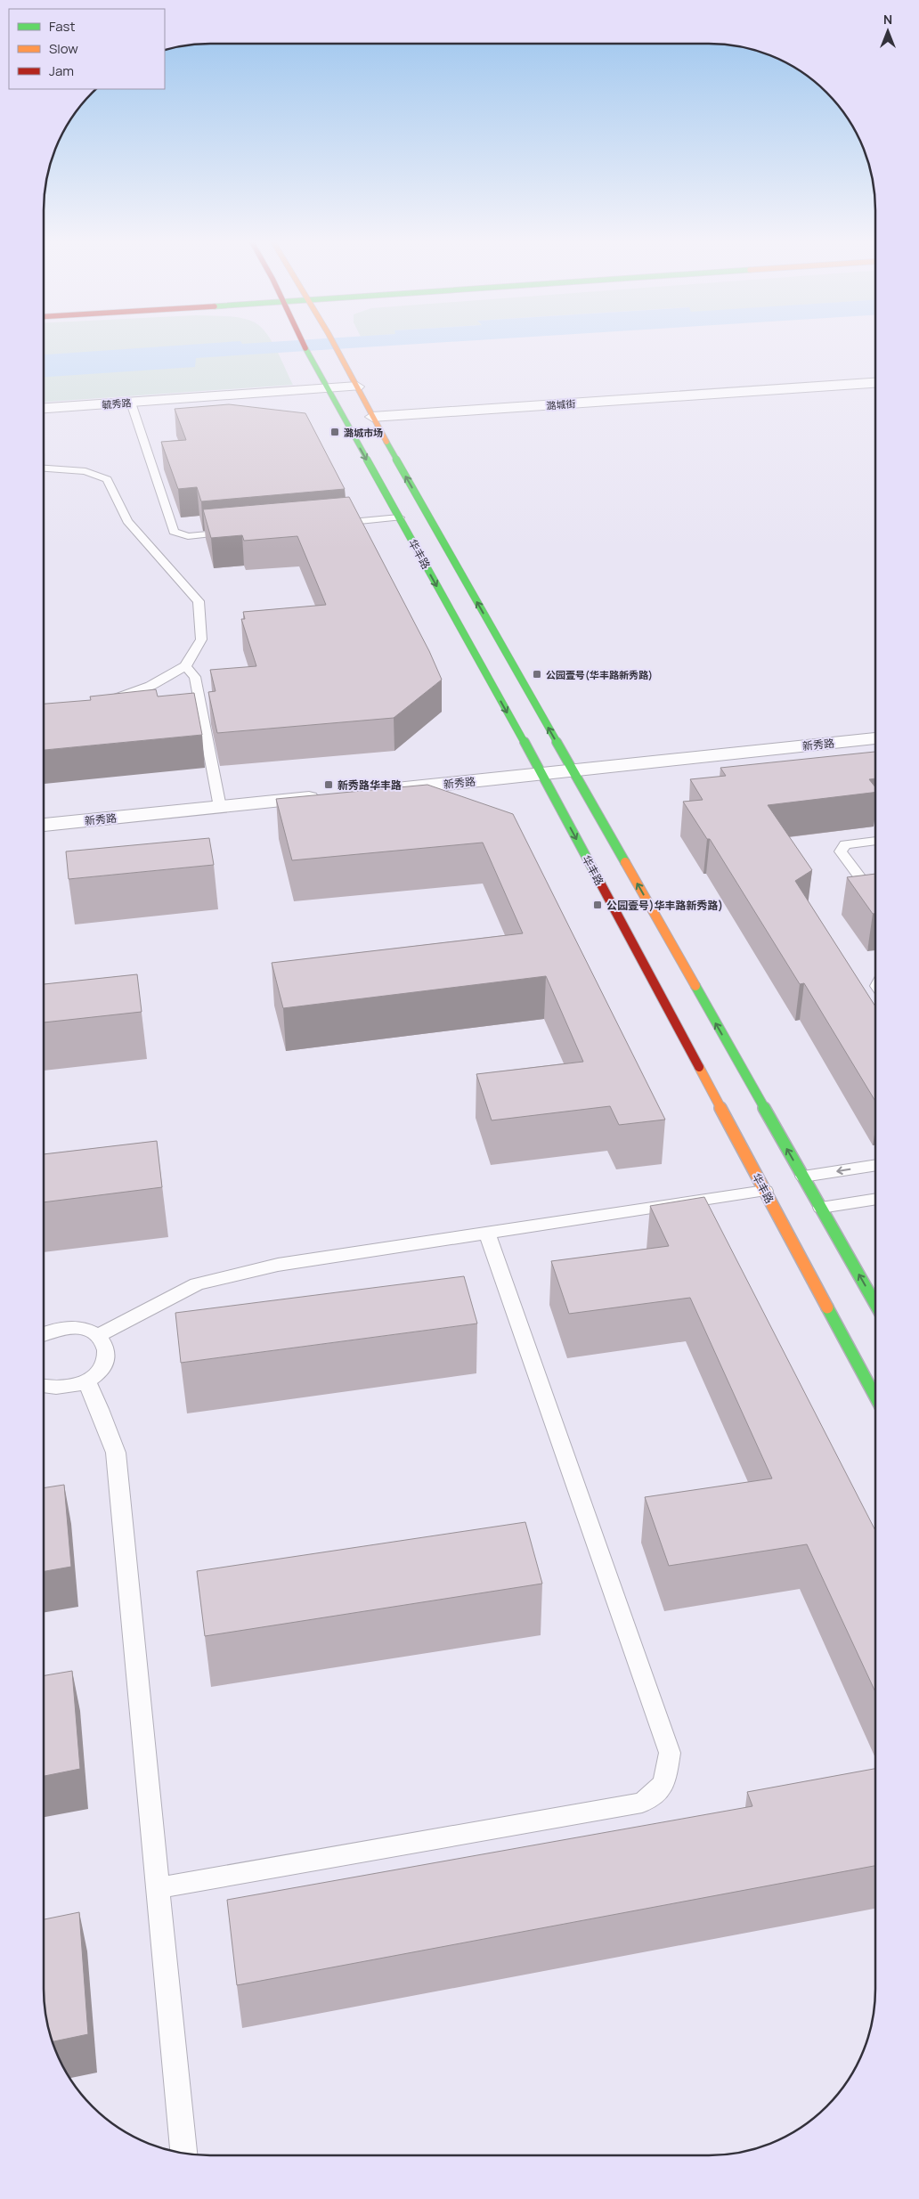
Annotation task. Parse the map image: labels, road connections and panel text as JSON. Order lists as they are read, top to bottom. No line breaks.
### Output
{"streets":{"street":["毓秀路","潞城街","华丰路","新秀路"]},"crossings":[["毓秀路","华丰路"],["华丰路","新秀路"]],"places":{"transit":["潞城市场","公园壹号(华丰路新秀路)","新秀路华丰路","公园壹号)华丰路新秀路)"]},"legend":["Fast","Slow","Jam"],"north":"top"}
